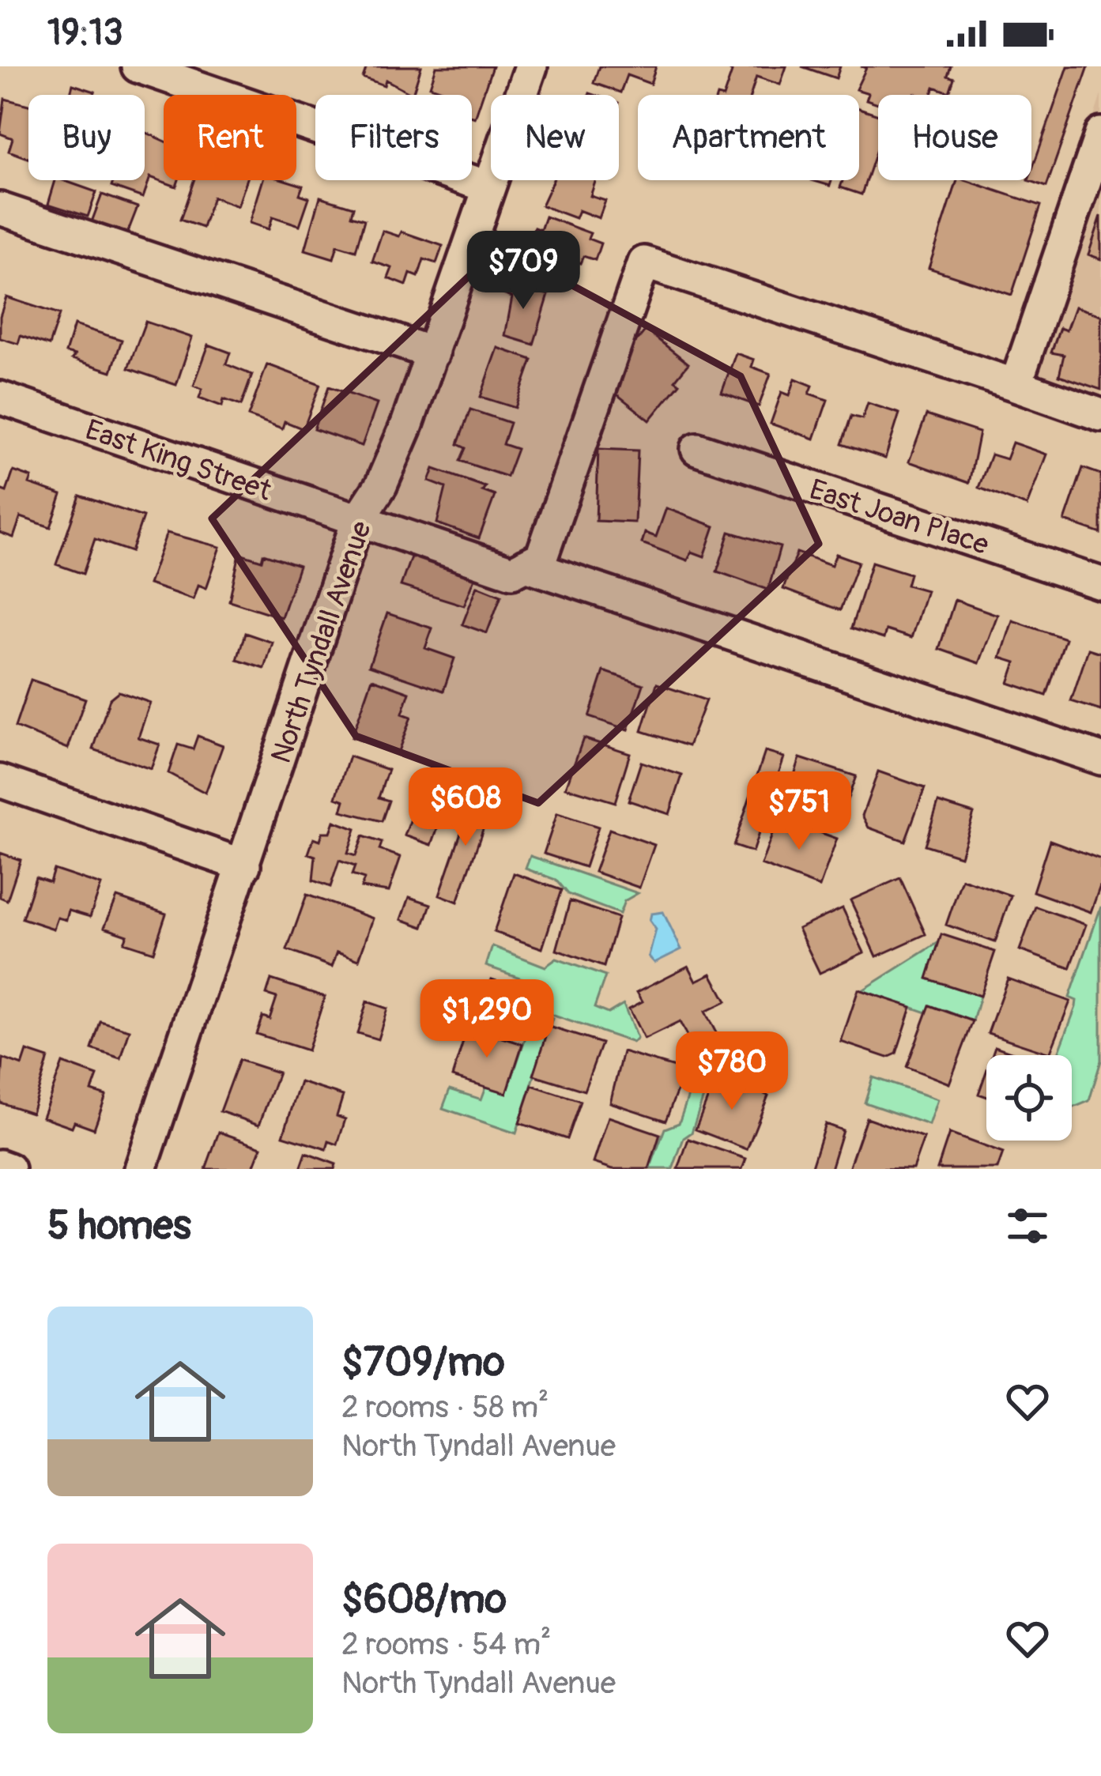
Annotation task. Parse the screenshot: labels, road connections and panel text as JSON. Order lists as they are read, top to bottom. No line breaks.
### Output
{"streets":{"street":["East King Street","East Joan Place","North Tyndall Avenue"]},"crossings":[["East King Street","North Tyndall Avenue"]],"page":{"status":"19:13","chip":["Buy","Rent","Filters","New","Apartment","House"],"price":["$709","$608","$751","$1,290","$780"],"heading":"5 homes","list":[{"name":"$709/mo","note":"2 rooms · 58 m² · North Tyndall Avenue"},{"name":"$608/mo","note":"2 rooms · 54 m² · North Tyndall Avenue"}]}}
